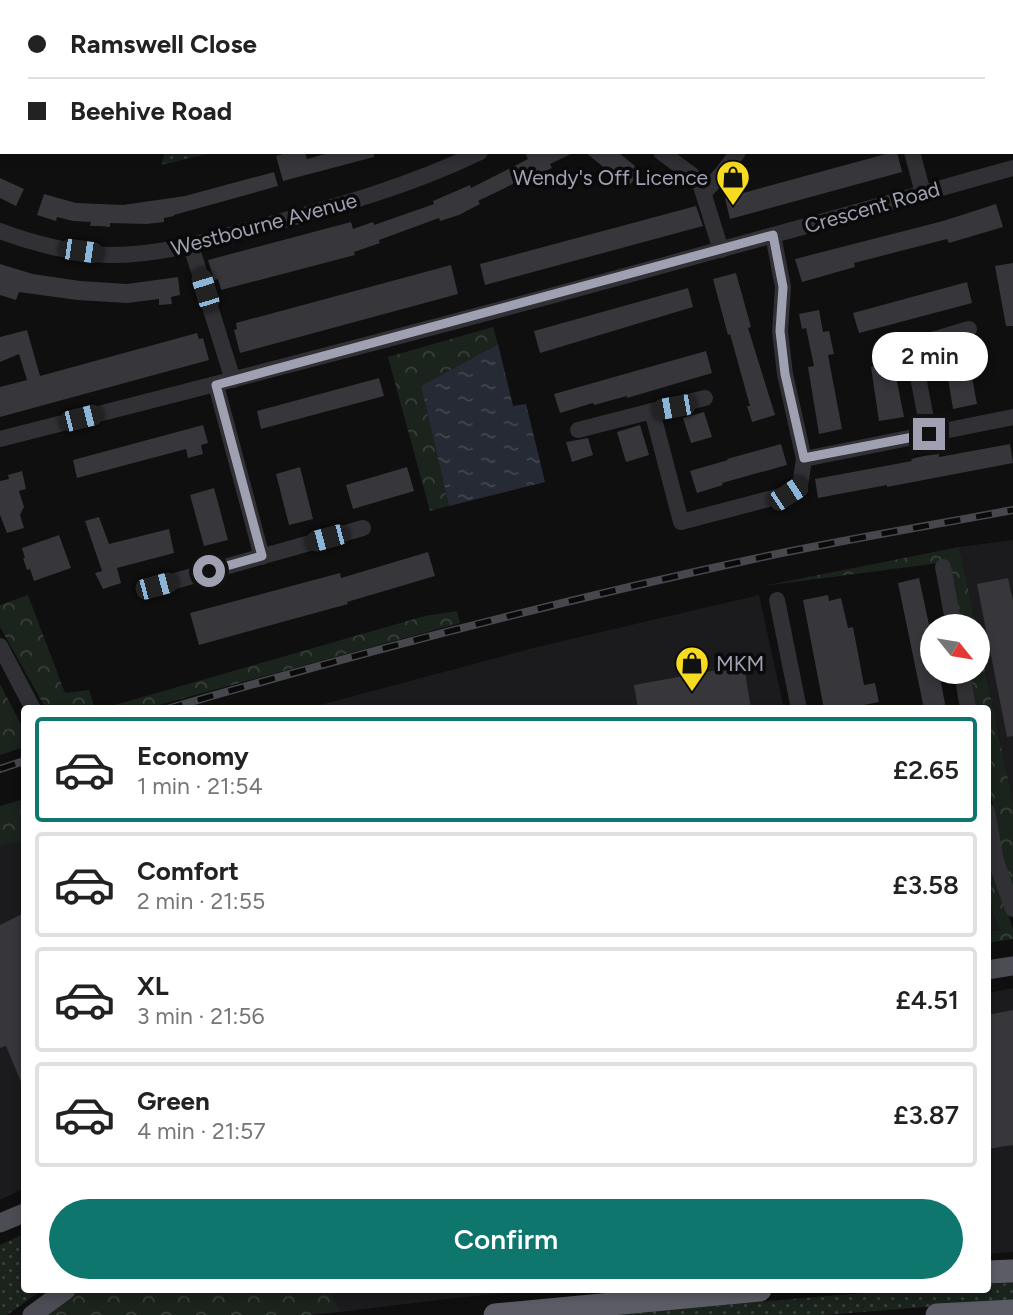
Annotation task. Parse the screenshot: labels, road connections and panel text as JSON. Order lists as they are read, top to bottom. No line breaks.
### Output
{"streets":{"street":["Crescent Road","Westbourne Avenue"]},"places":{"shop":["Wendy's Off Licence","MKM"]},"north":"bottom right","page":{"banner":["Ramswell Close","Beehive Road"],"bubble":"2 min","list":[{"name":"Economy","note":"1 min · 21:54","value":"£2.65"},{"name":"Comfort","note":"2 min · 21:55","value":"£3.58"},{"name":"XL","note":"3 min · 21:56","value":"£4.51"},{"name":"Green","note":"4 min · 21:57","value":"£3.87"}],"buttons":"Confirm"}}
